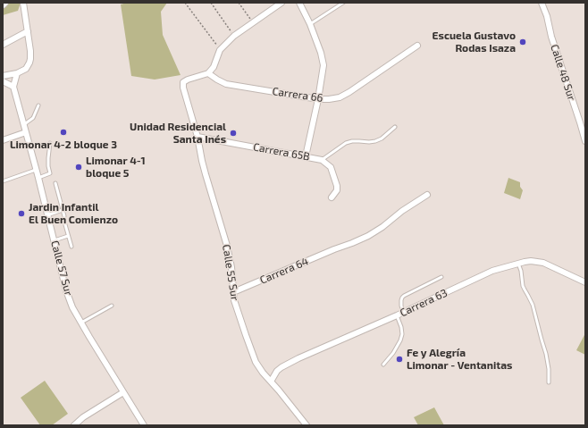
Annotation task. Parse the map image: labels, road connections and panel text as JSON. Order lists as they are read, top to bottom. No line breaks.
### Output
{"streets":{"street":["Calle 48 Sur","Carrera 66","Carrera 65B","Calle 57 Sur","Carrera 64","Calle 55 Sur","Carrera 63"]},"crossings":[["Carrera 66","Calle 55 Sur"],["Carrera 65B","Calle 55 Sur"],["Carrera 64","Calle 55 Sur"],["Calle 55 Sur","Carrera 63"]],"places":["Escuela Gustavo Rodas Isaza","Limonar 4-2 bloque 3","Unidad Residencial Santa Inés","Limonar 4-1 bloque 5","Jardin Infantil El Buen Comienzo","Fe y Alegría Limonar - Ventanitas"]}
